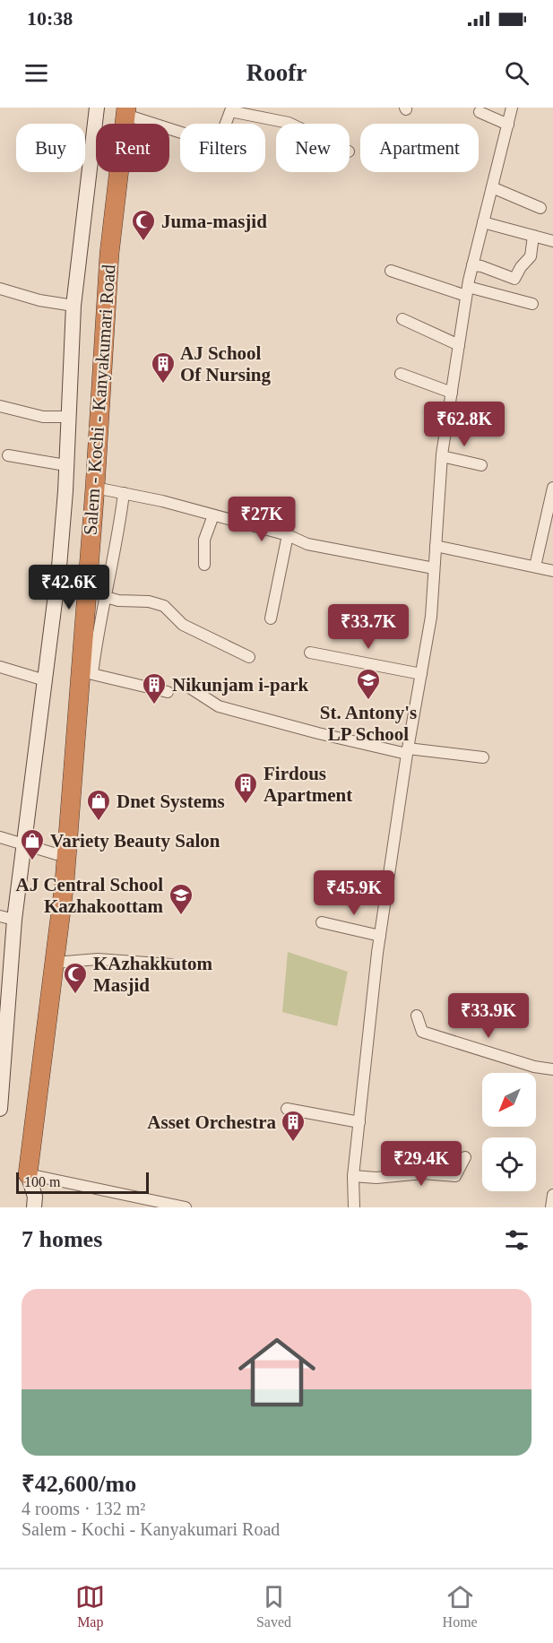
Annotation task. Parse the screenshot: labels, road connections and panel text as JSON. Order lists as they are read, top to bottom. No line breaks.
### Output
{"streets":{"highway":["Salem - Kochi - Kanyakumari Road"]},"places":{"mosque":["Juma-masjid","KAzhakkutom Masjid"],"building":["AJ School Of Nursing","Nikunjam i-park","Firdous Apartment","Asset Orchestra"],"school or university":["St. Antony's LP School","AJ Central School Kazhakoottam"],"shop":["Dnet Systems","Variety Beauty Salon"]},"scale_bar":"100 m","north":"bottom left","page":{"status":"10:38","header":"Roofr","chip":["Buy","Rent","Filters","New","Apartment"],"price":["₹62.8K","₹27K","₹42.6K","₹33.7K","₹45.9K","₹33.9K","₹29.4K"],"scale":"100 m","heading":"7 homes","list":[{"name":"₹42,600/mo","note":"4 rooms · 132 m² · Salem - Kochi - Kanyakumari Road"}],"tabs":["Map","Saved","Home"]}}
